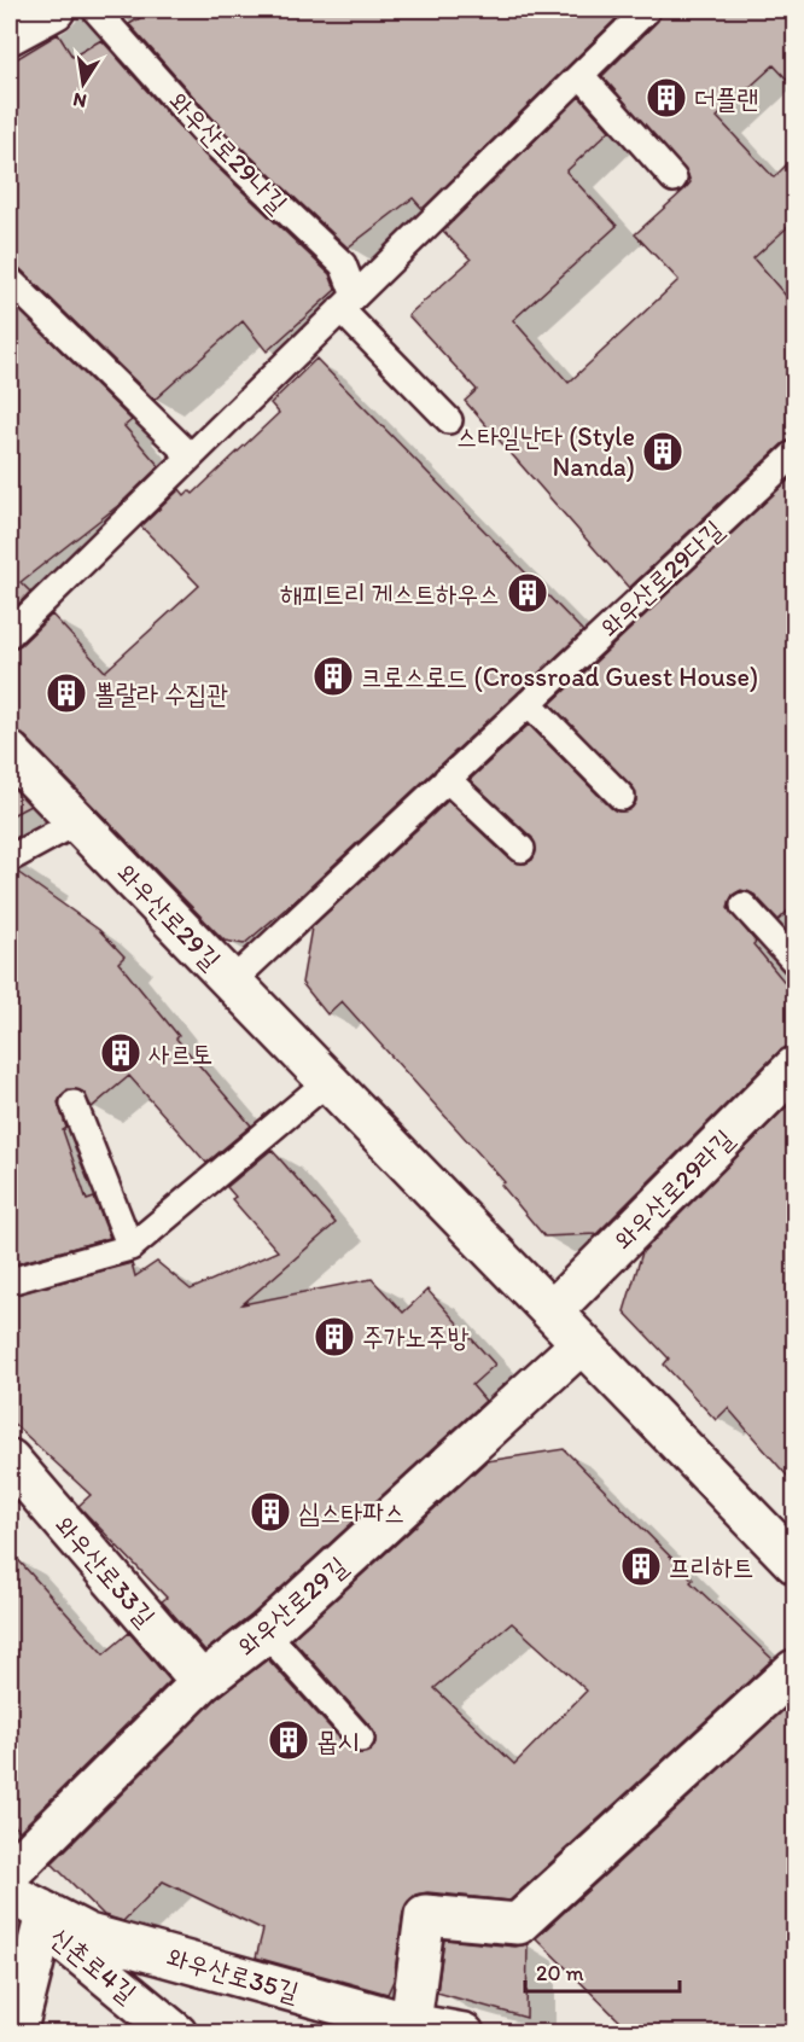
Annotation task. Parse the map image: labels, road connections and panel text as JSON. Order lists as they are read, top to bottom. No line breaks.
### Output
{"streets":{"street":["와우산로29길","와우산로29라길","와우산로33길","신촌로4길","와우산로35길"],"lane":["와우산로29나길","와우산로29다길"]},"crossings":[["와우산로29다길","와우산로29길"],["와우산로29길","와우산로29라길"],["와우산로29길","와우산로33길"],["신촌로4길","와우산로35길"]],"places":{"building":["더플랜","스타일난다 (Style Nanda)","해피트리 게스트하우스","크로스로드 (Crossroad Guest House)","뽈랄라 수집관","사르토","주가노주방","심스타파스","프리하트","몹시"]},"scale_bar":"20 m","north":"bottom"}
